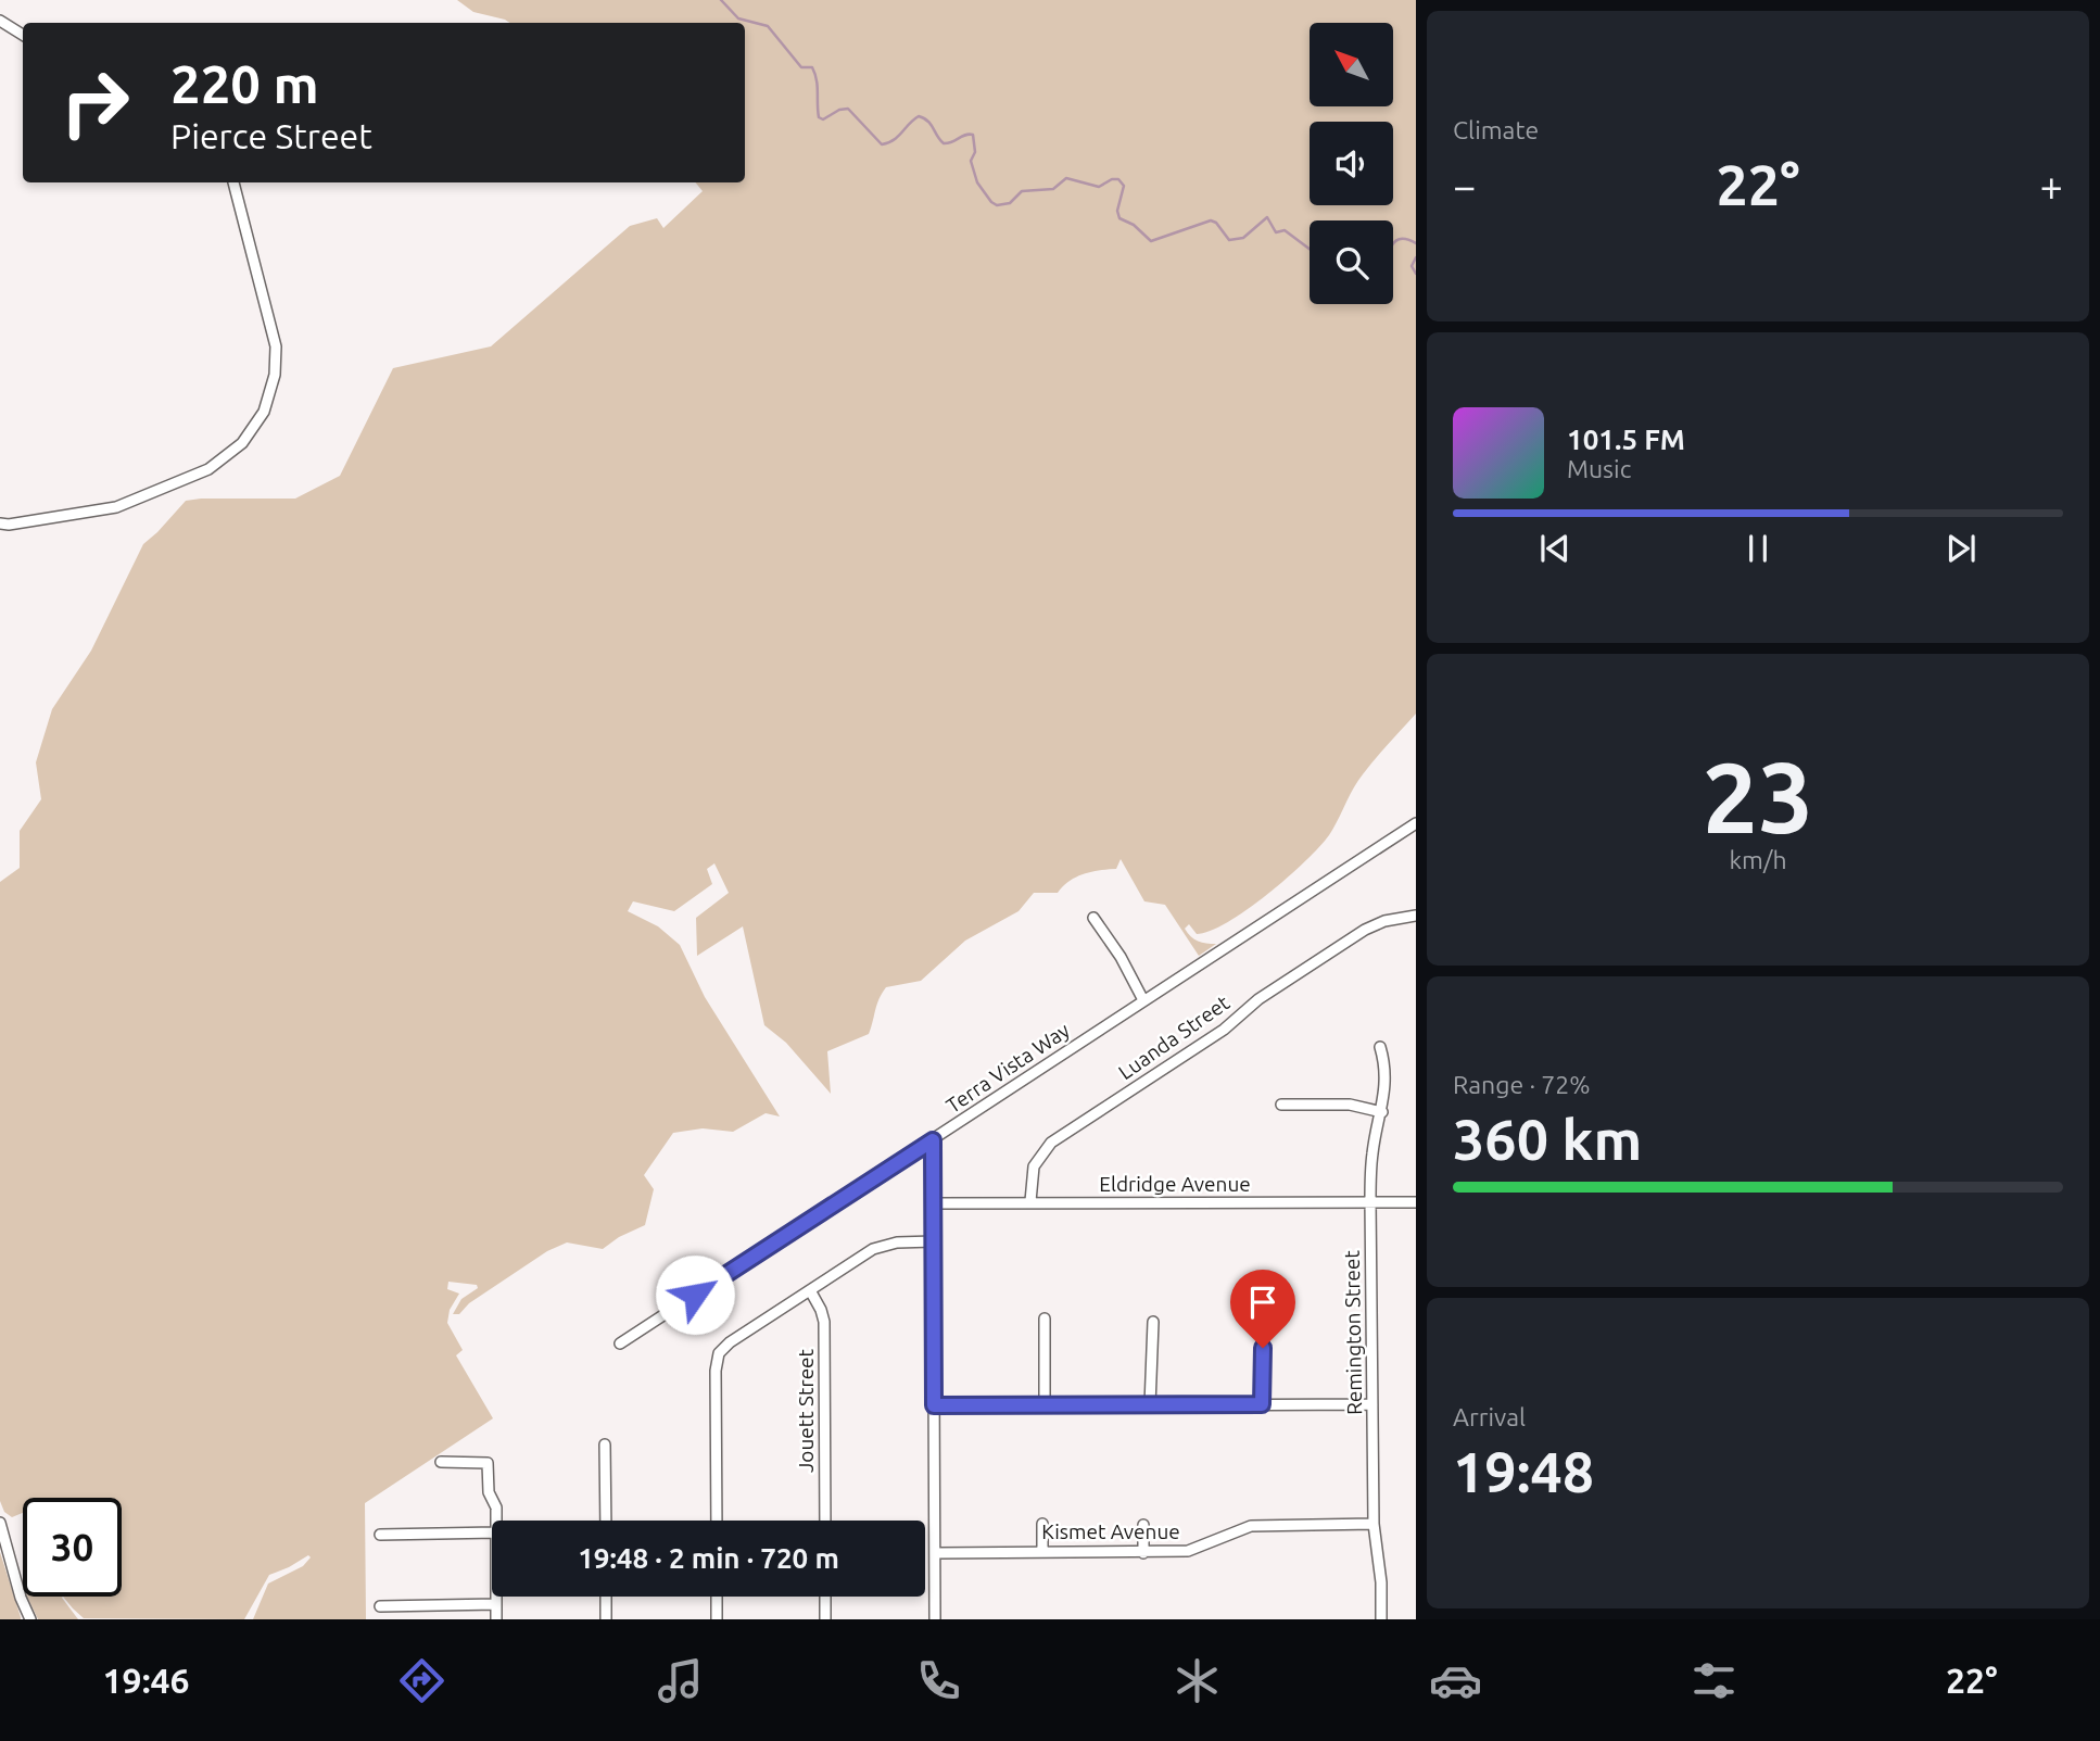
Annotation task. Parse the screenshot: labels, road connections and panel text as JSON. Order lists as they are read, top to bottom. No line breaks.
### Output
{"streets":{"street":["Luanda Street","Terra Vista Way","Eldridge Avenue","Remington Street","Jouett Street","Kismet Avenue"]},"crossings":[["Luanda Street","Eldridge Avenue"],["Eldridge Avenue","Remington Street"],["Remington Street","Kismet Avenue"]],"north":"top left","page":{"tile":["Climate",["23","km/h"],["Range · 72%","360 km"],["Arrival","19:48"]],"turn":["220 m","Pierce Street"],"heat":["−","22°","+"],"song":["101.5 FM","Music"],"limit":"30","trip":"19:48 · 2 min · 720 m","tabs":["19:46","22°"]}}
